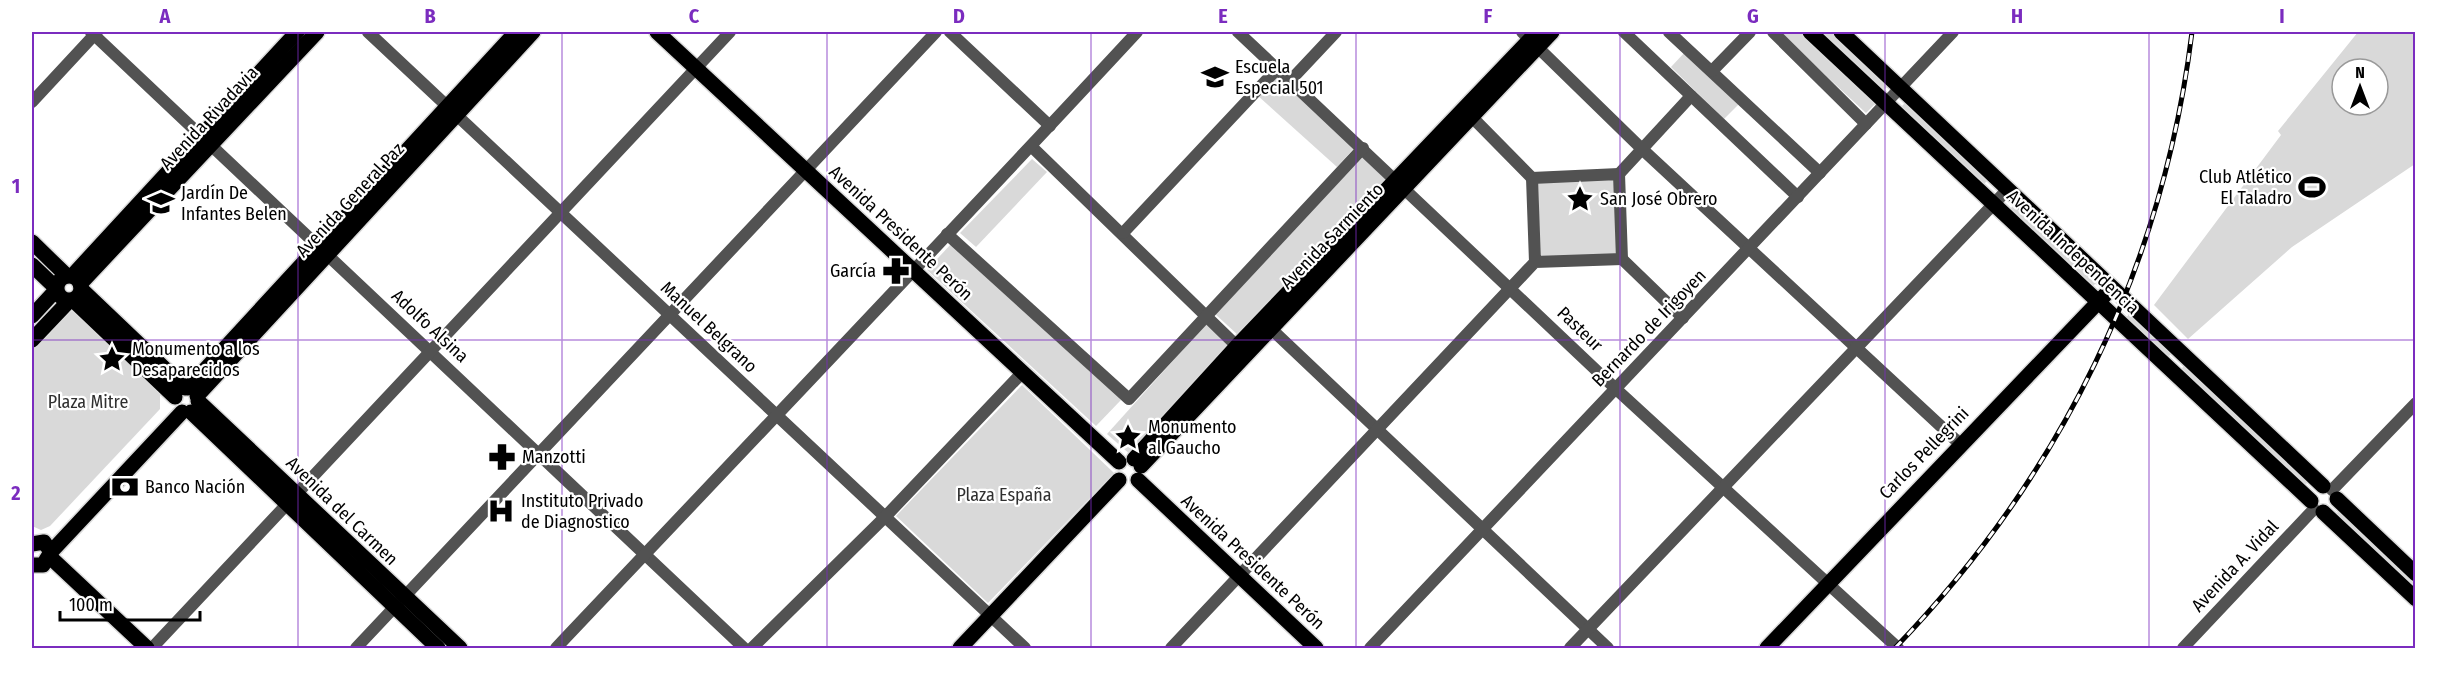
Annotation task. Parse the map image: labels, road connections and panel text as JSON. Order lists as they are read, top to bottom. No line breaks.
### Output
{"streets":{"main road":["Avenida Rivadavia","Avenida General Paz","Avenida Presidente Perón","Avenida Sarmiento","Avenida Independencia","Carlos Pellegrini","Avenida del Carmen"],"street":["Adolfo Alsina","Manuel Belgrano","Bernardo de Irigoyen","Pasteur","Avenida A. Vidal"]},"crossings":[["Avenida Rivadavia","Adolfo Alsina"],["Avenida Rivadavia","Avenida del Carmen"],["Avenida General Paz","Adolfo Alsina"],["Avenida General Paz","Manuel Belgrano"],["Avenida General Paz","Avenida del Carmen"],["Avenida Presidente Perón","Avenida Sarmiento"],["Avenida Sarmiento","Pasteur"],["Avenida Independencia","Bernardo de Irigoyen"],["Avenida Independencia","Carlos Pellegrini"],["Avenida Independencia","Avenida A. Vidal"],["Bernardo de Irigoyen","Pasteur"],["Pasteur","Carlos Pellegrini"]],"parks":["Plaza Mitre","Plaza España"],"places":{"school or university":["Escuela Especial 501","Jardín De Infantes Belen"],"sports":["Club Atlético El Taladro"],"place":["San José Obrero","Monumento a los Desaparecidos","Monumento al Gaucho"],"pharmacy":["García","Manzotti"],"bank":["Banco Nación"],"hospital":["Instituto Privado de Diagnostico"]},"scale_bar":"100 m","north":"top","grid":{"columns":["A","B","C","D","E","F","G","H","I"],"rows":["1","2"]}}
